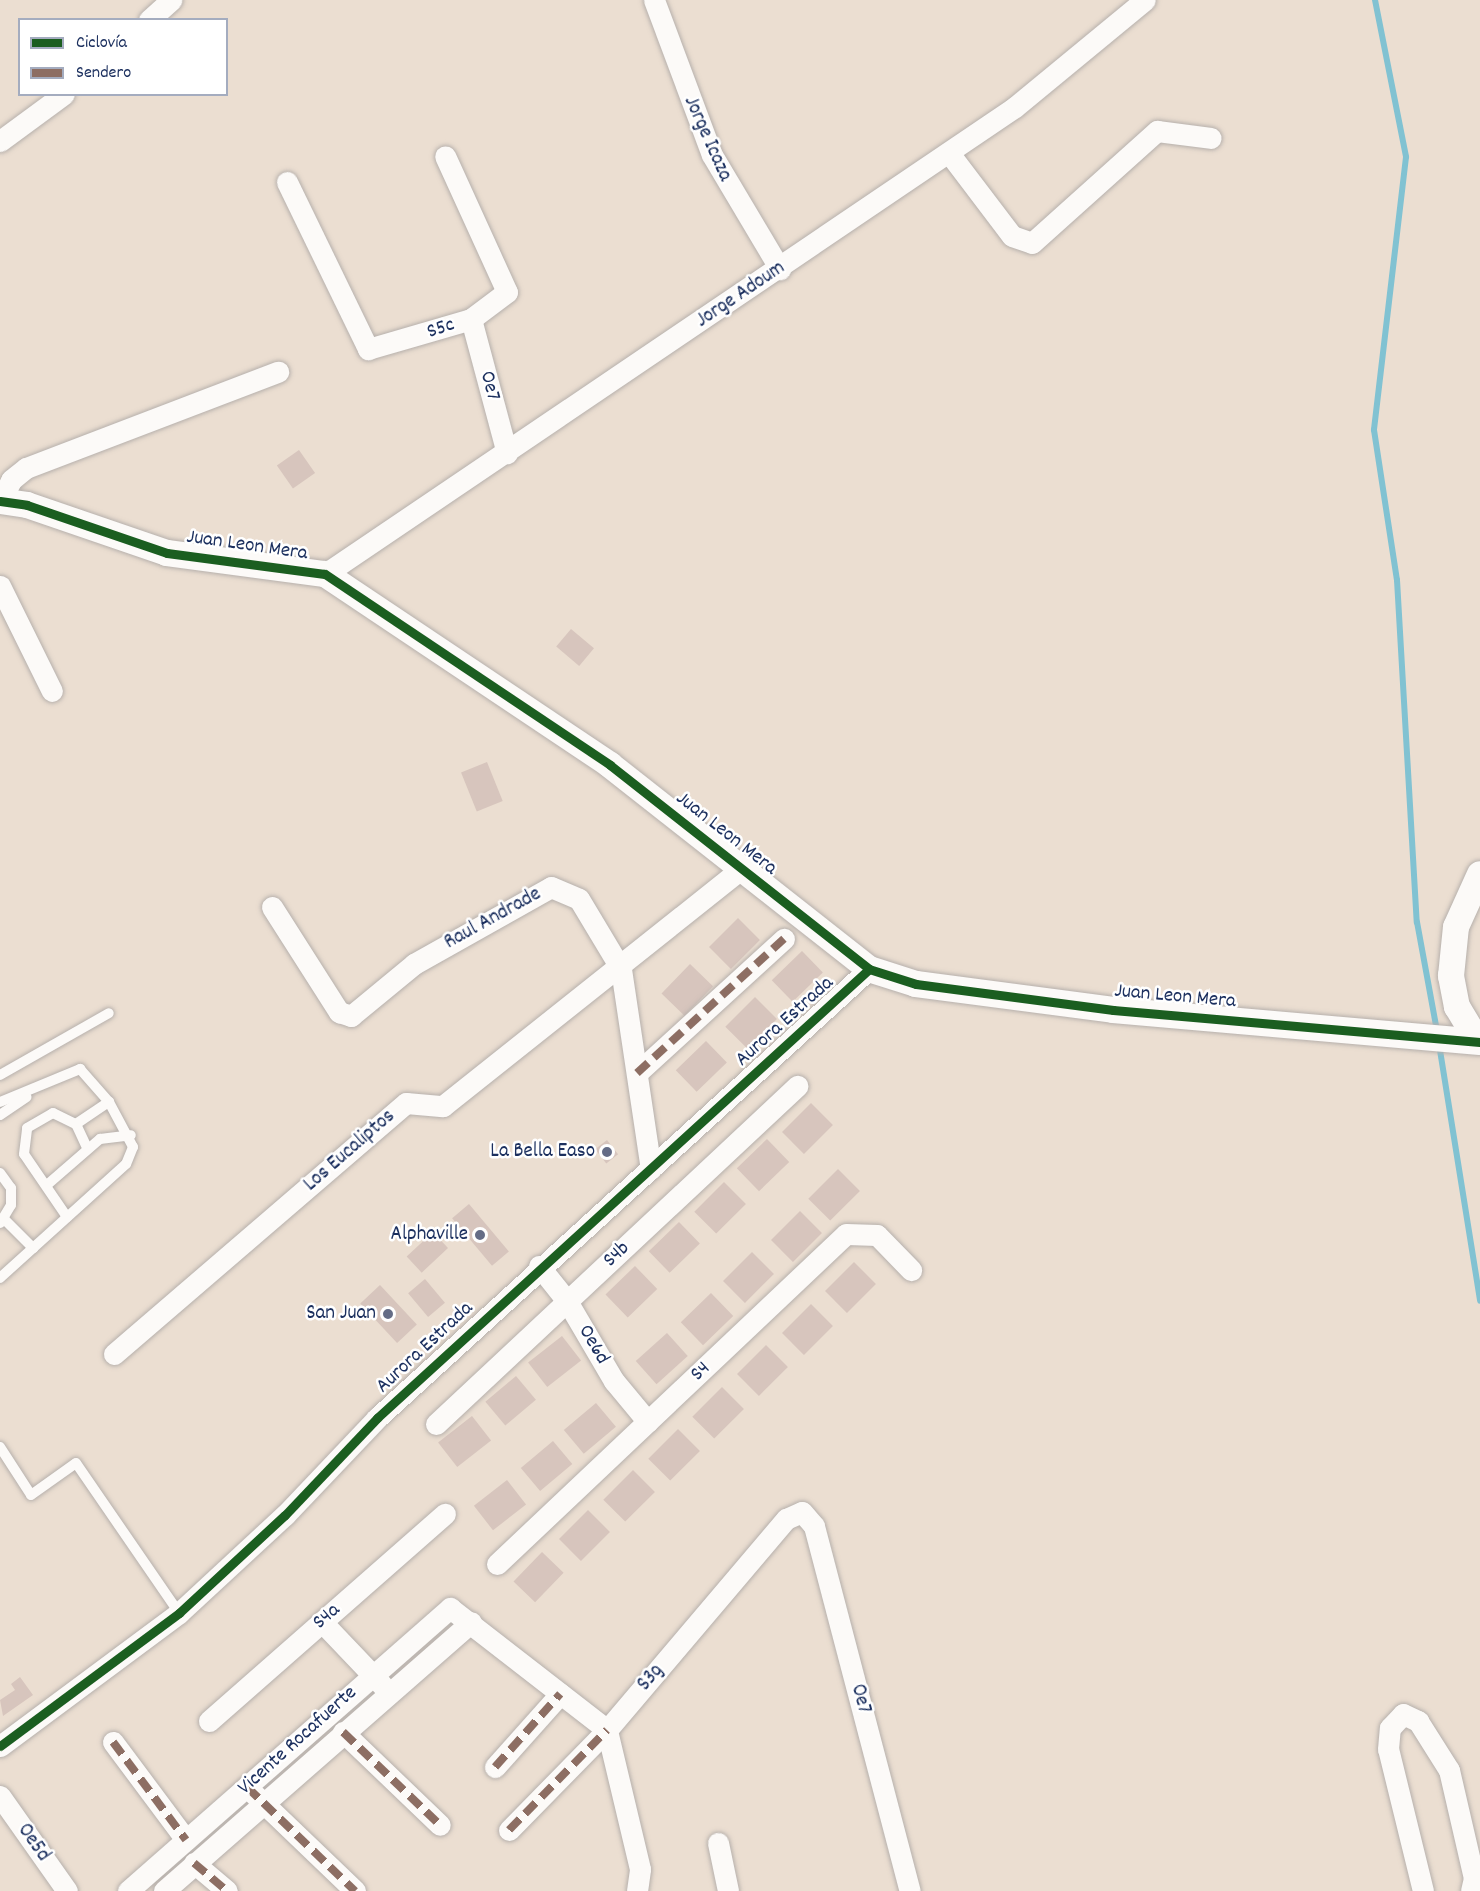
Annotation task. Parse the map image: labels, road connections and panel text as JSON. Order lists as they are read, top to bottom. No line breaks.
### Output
{"streets":{"street":["Jorge Icaza","Jorge Adoum","S5c","Oe7","Juan Leon Mera","Raul Andrade","Aurora Estrada","Los Eucaliptos","S4b","Oe6d","S4","S4a","S3g","Vicente Rocafuerte","Oe5d"]},"crossings":[["Jorge Icaza","Jorge Adoum"],["Jorge Adoum","Oe7"],["Jorge Adoum","Juan Leon Mera"],["S5c","Oe7"],["Oe7","S3g"],["Juan Leon Mera","Aurora Estrada"],["Juan Leon Mera","Los Eucaliptos"],["Raul Andrade","Aurora Estrada"],["Raul Andrade","Los Eucaliptos"],["Aurora Estrada","Oe6d"],["S4b","Oe6d"],["Oe6d","S4"],["S3g","Vicente Rocafuerte"]],"places":["La Bella Easo","Alphaville","San Juan"],"legend":["Ciclovía","Sendero"]}
